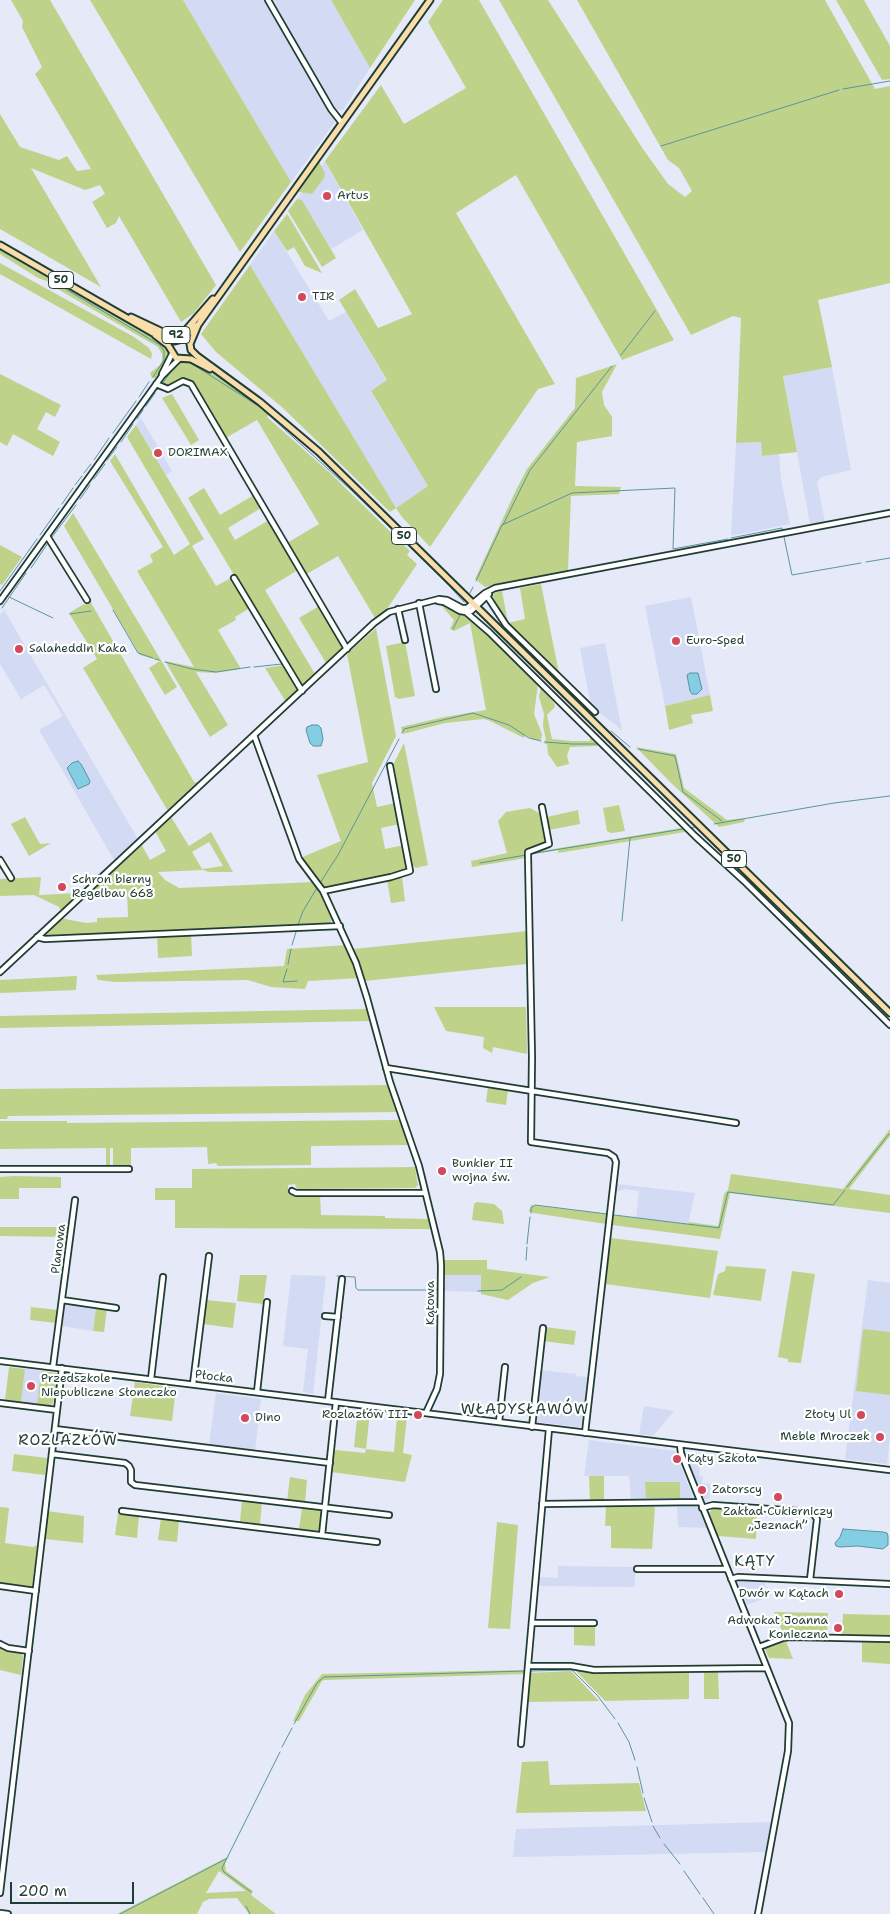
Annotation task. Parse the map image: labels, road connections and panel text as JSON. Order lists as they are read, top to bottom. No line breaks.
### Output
{"streets":{"main road":["50","92"],"street":["Planowa","Kątowa","Płocka"]},"crossings":[["50","92"],["Planowa","Płocka"],["Kątowa","Płocka"]],"districts":["WŁADYSŁAWÓW","ROZLAZŁÓW","KĄTY"],"places":["Artus","TIR","DORIMAX","Euro-Sped","Salaheddin Kaka","Schron bierny Regelbau 668","Bunkier II wojna św.","Przedszkole Niepubliczne Słoneczko","Rozlazłów III","Złoty Ul","Dino","Meble Mroczek","Kąty Szkoła","Zatorscy","Zakład Cukierniczy „Jeznach”","Dwór w Kątach","Adwokat Joanna Konieczna"],"scale_bar":"200 m"}
